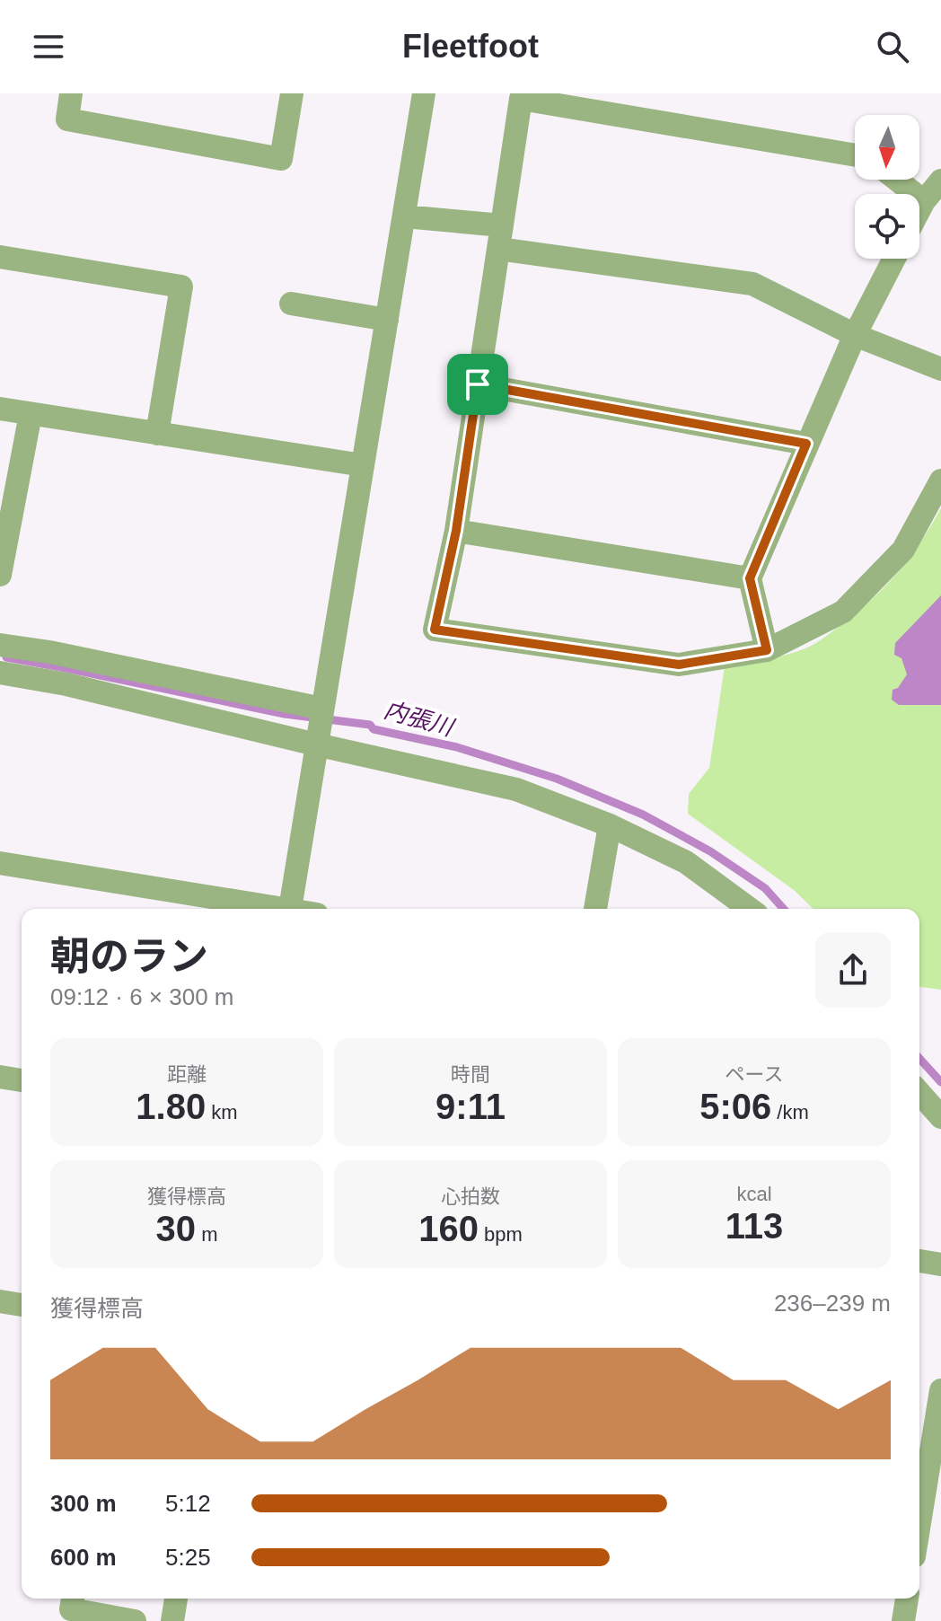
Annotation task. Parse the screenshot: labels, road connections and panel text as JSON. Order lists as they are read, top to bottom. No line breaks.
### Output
{"water":["内張川"],"north":"bottom","page":{"header":"Fleetfoot","heading":["朝のラン","09:12 · 6 × 300 m"],"stats":[["距離","1.80 km"],["時間","9:11"],["ペース","5:06 /km"],["獲得標高","30 m"],["心拍数","160 bpm"],["kcal","113"]],"chart":["獲得標高","236–239 m"],"list":[{"name":"300 m","note":"5:12"},{"name":"600 m","note":"5:25"}]}}
